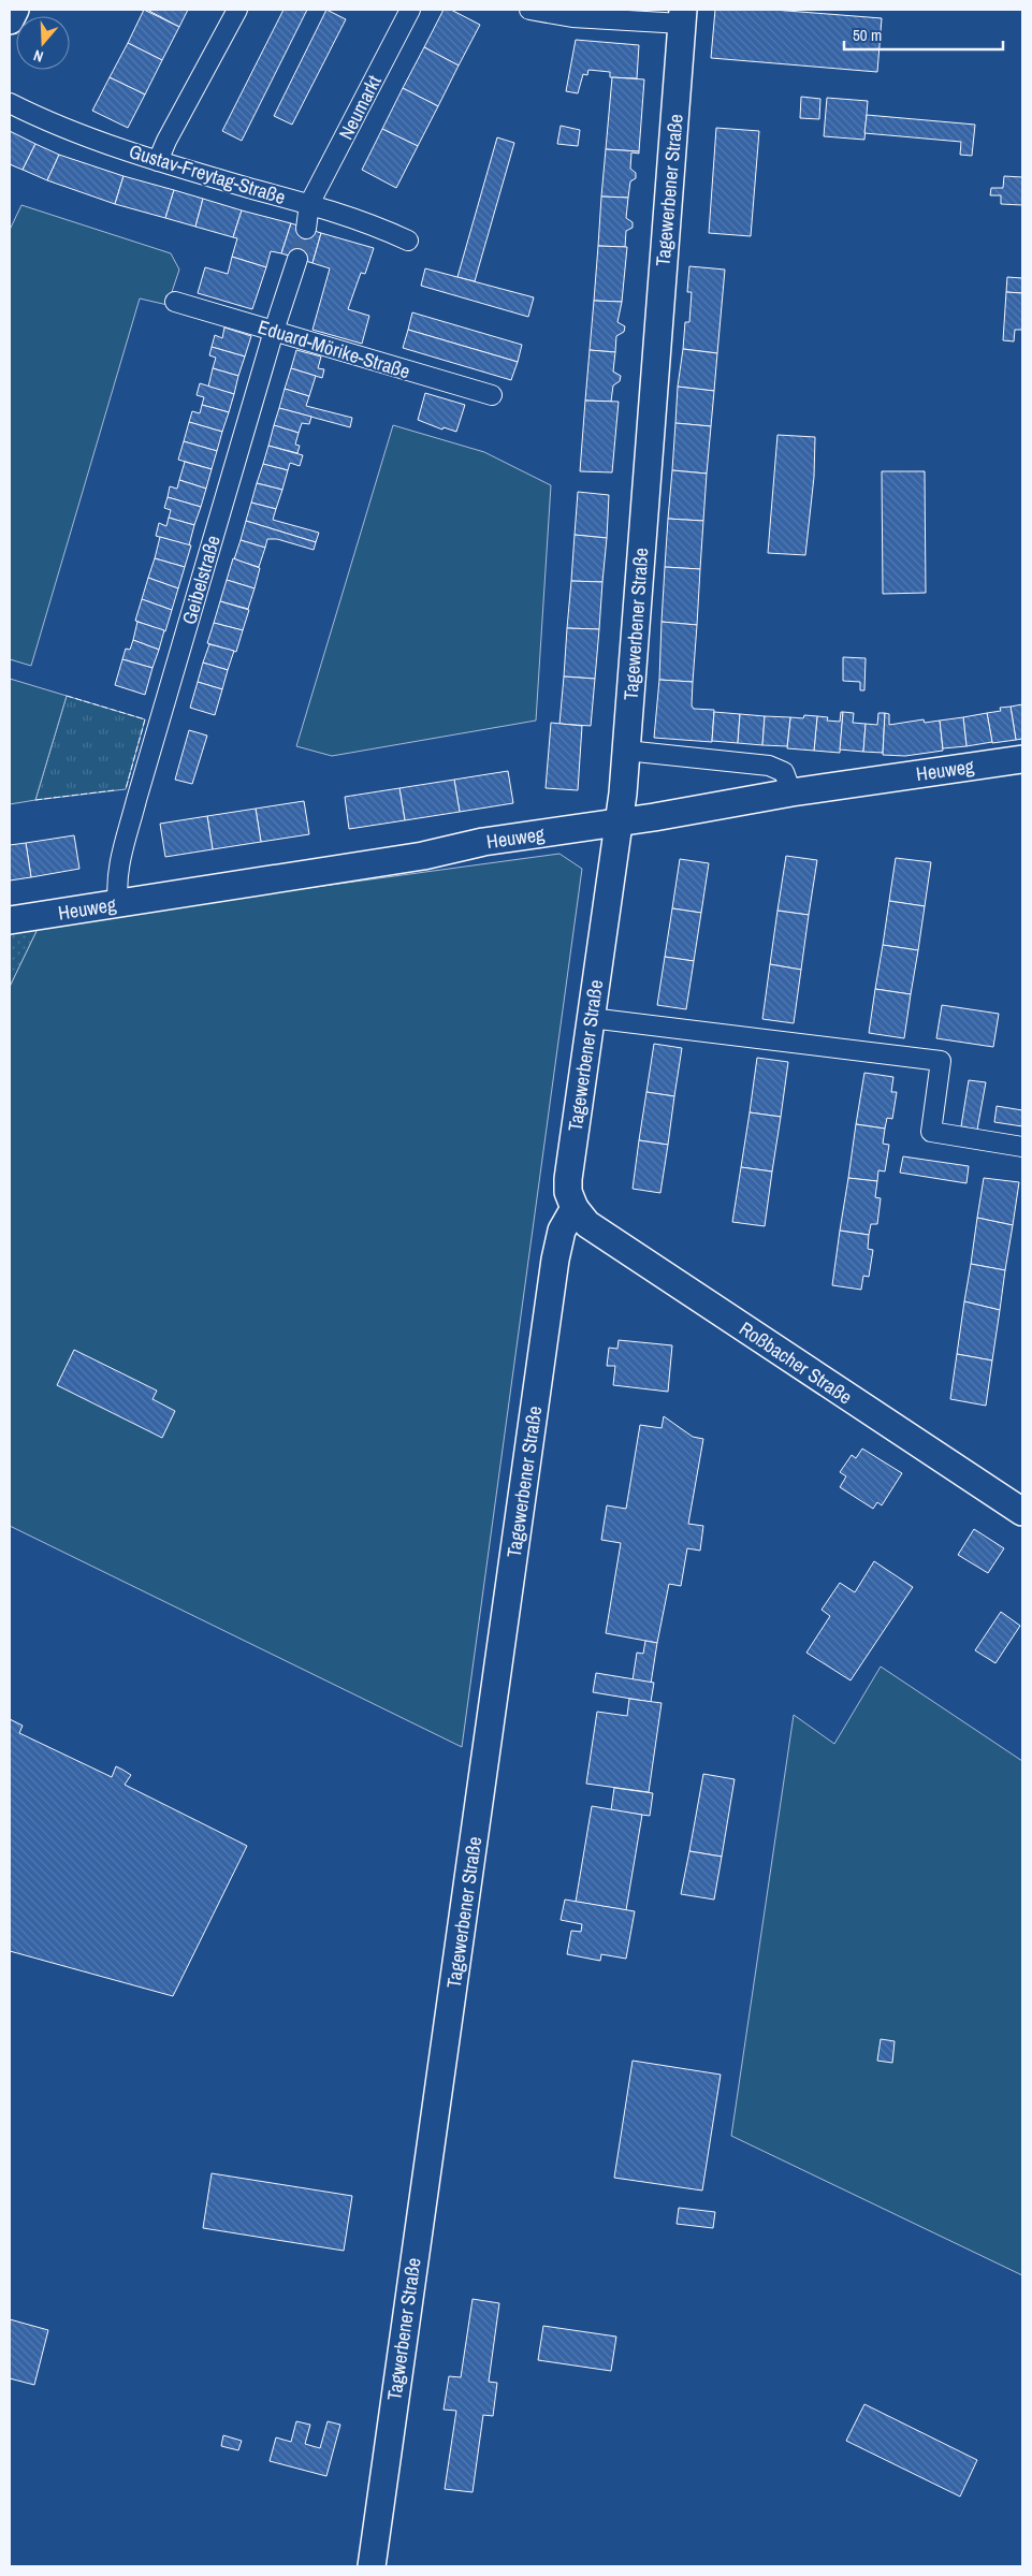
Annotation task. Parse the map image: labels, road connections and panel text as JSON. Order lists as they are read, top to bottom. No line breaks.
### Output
{"streets":{"street":["Neumarkt","Gustav-Freytag-Straße","Tagewerbener Straße","Eduard-Mörike-Straße","Geibelstraße","Heuweg","Roßbacher Straße","Tagwerbener Straße"]},"crossings":[["Neumarkt","Gustav-Freytag-Straße"],["Tagewerbener Straße","Heuweg"],["Tagewerbener Straße","Roßbacher Straße"],["Tagewerbener Straße","Tagwerbener Straße"],["Eduard-Mörike-Straße","Geibelstraße"],["Geibelstraße","Heuweg"]],"scale_bar":"50 m","north":"bottom"}
